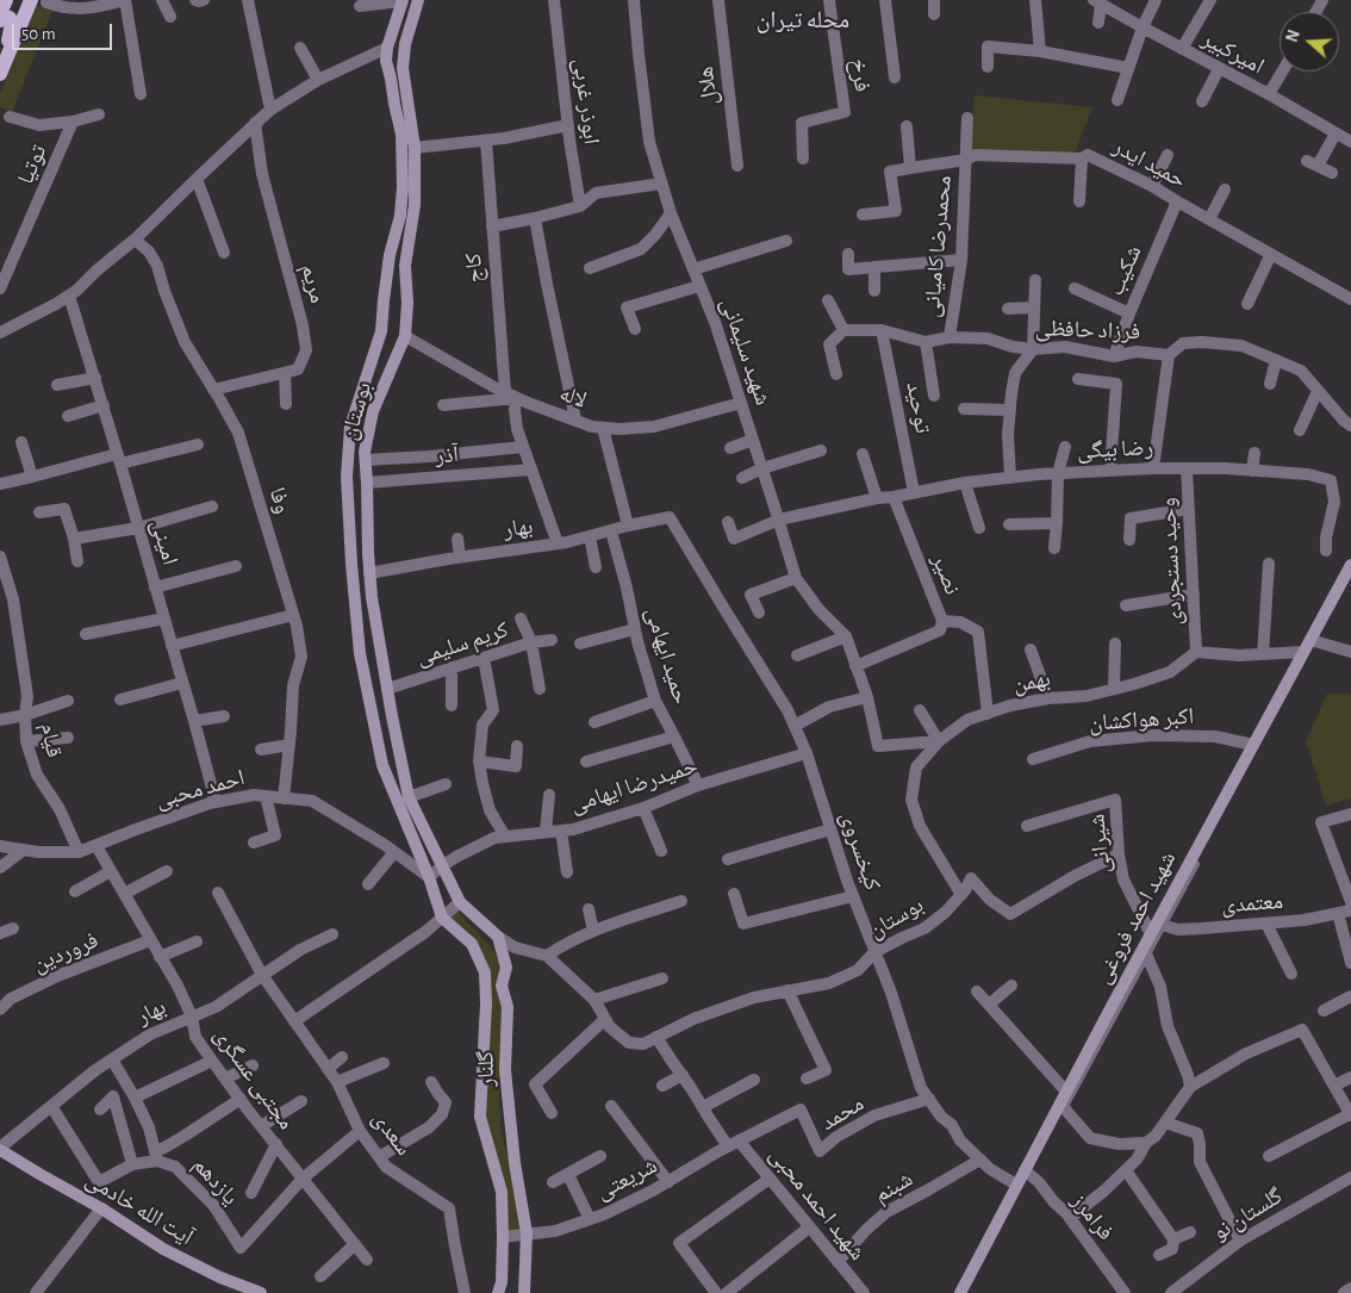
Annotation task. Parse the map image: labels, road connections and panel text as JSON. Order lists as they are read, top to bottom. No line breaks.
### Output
{"streets":{"street":["امیرکبیر","فرخ","هلال","ابوذر غربی","حمید ایدر","توتیا","محمدرضا کامیانی","کاج","شکیب","مریم","فرزاد حافظی","شهید سلیمانی","لاله","توحید","بوستان","رضا بیگی","آذر","وفا","بهار","امینی","وحید دستجردی","نصیر","کریم سلیمی","حمید ایهامی","بهمن","اکبر هواکشان","قیام","حمیدرضا ایهامی","احمد محبی","شیرانی","کیخسروی","معتمدی","شهید احمد فروغی","فروردین","گلنار","مجتبی عسگری","محمد","سعدی","شریعتی","یازدهم","شبنم","شهید احمد محبی","آیت الله خادمی","گلستان نو","فرامرز"]},"crossings":[["حمید ایدر","محمدرضا کامیانی"],["حمید ایدر","شکیب"],["محمدرضا کامیانی","فرزاد حافظی"],["کاج","لاله"],["کاج","آذر"],["کاج","بهار"],["شکیب","فرزاد حافظی"],["فرزاد حافظی","توحید"],["شهید سلیمانی","لاله"],["شهید سلیمانی","رضا بیگی"],["شهید سلیمانی","بهمن"],["لاله","بوستان"],["توحید","رضا بیگی"],["بوستان","آذر"],["بوستان","بهار"],["بوستان","کریم سلیمی"],["بوستان","بهمن"],["بوستان","حمیدرضا ایهامی"],["بوستان","احمد محبی"],["بوستان","شیرانی"],["بوستان","کیخسروی"],["بوستان","شهید احمد محبی"],["رضا بیگی","وحید دستجردی"],["رضا بیگی","نصیر"],["وفا","احمد محبی"],["بهار","حمید ایهامی"],["بهار","کیخسروی"],["بهار","مجتبی عسگری"],["بهار","سعدی"],["بهار","یازدهم"],["بهار","آیت الله خادمی"],["امینی","احمد محبی"],["وحید دستجردی","بهمن"],["نصیر","بهمن"],["حمید ایهامی","حمیدرضا ایهامی"],["اکبر هواکشان","شهید احمد فروغی"],["قیام","احمد محبی"],["حمیدرضا ایهامی","احمد محبی"],["حمیدرضا ایهامی","کیخسروی"],["احمد محبی","مجتبی عسگری"],["شیرانی","معتمدی"],["شیرانی","شهید احمد فروغی"],["کیخسروی","شهید احمد فروغی"],["کیخسروی","محمد"],["کیخسروی","شبنم"],["معتمدی","شهید احمد فروغی"],["شهید احمد فروغی","فرامرز"],["فروردین","مجتبی عسگری"],["گلنار","شریعتی"],["مجتبی عسگری","یازدهم"],["محمد","شریعتی"],["محمد","شهید احمد محبی"],["شریعتی","شهید احمد محبی"],["شبنم","شهید احمد محبی"]],"districts":["محله تیران"],"scale_bar":"50 m","north":"left"}
